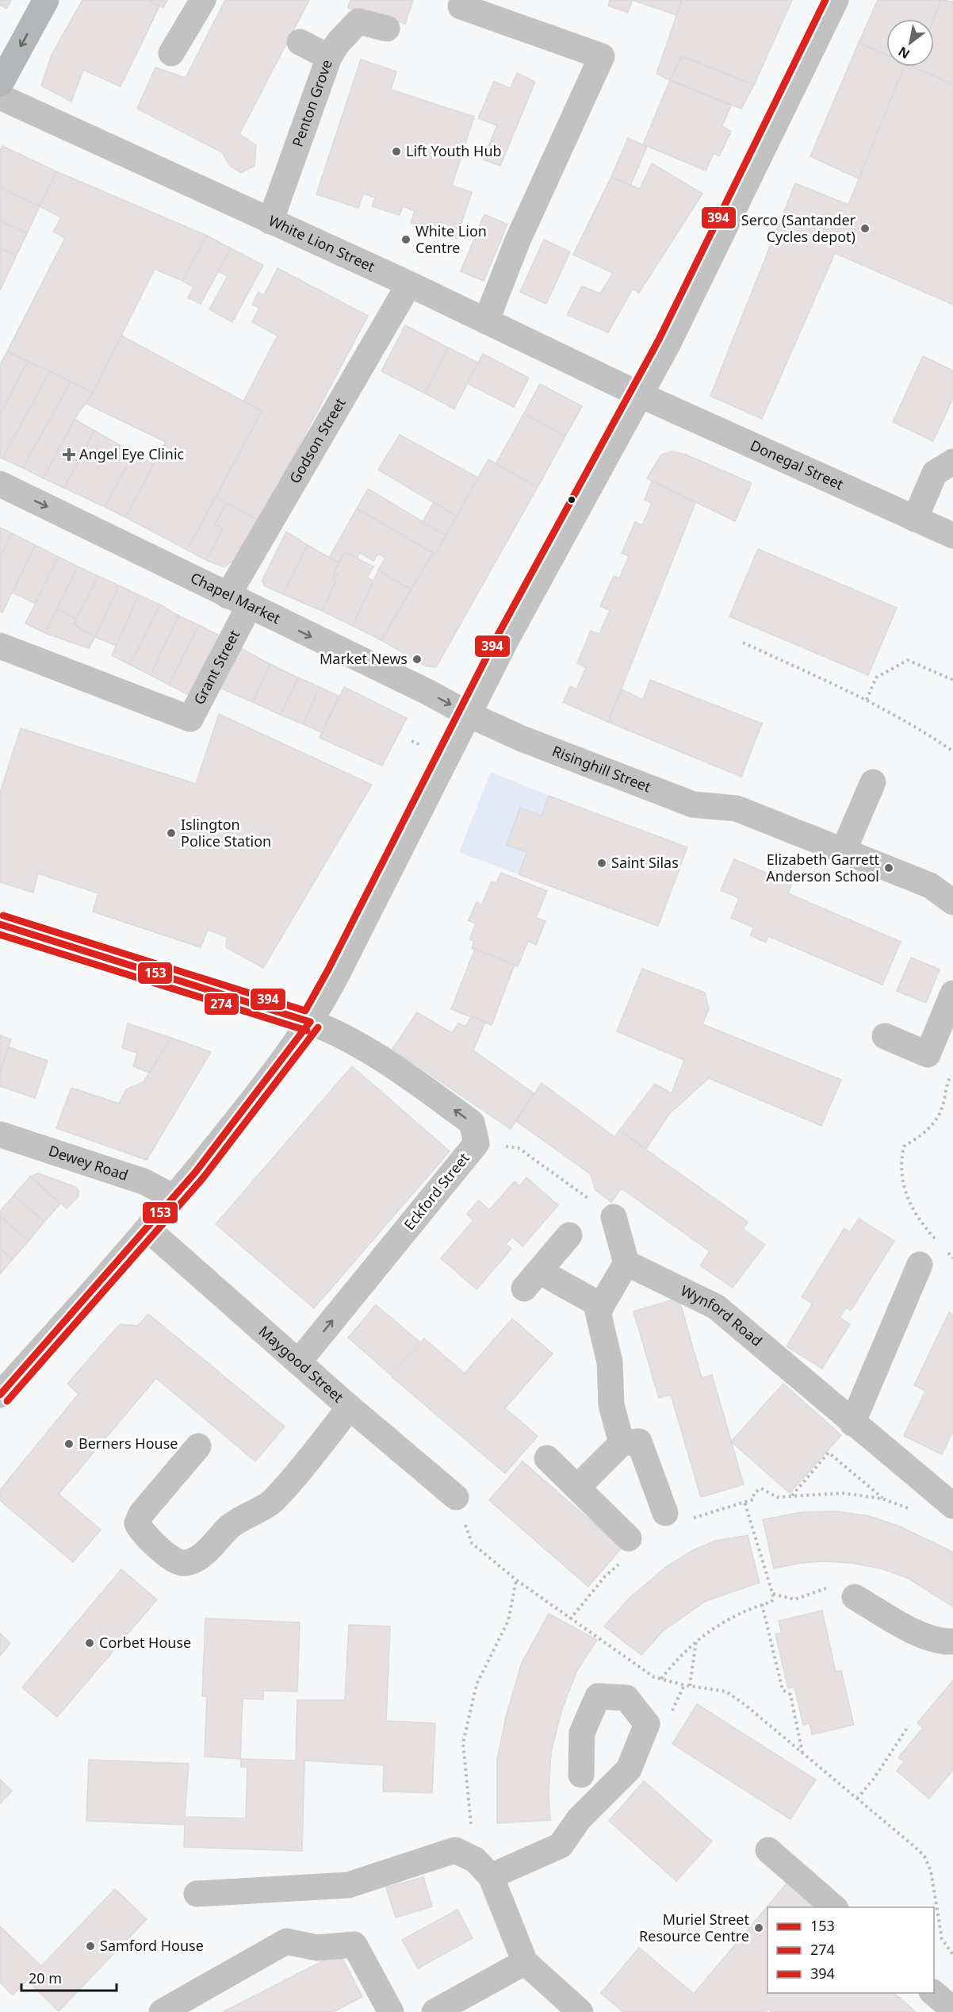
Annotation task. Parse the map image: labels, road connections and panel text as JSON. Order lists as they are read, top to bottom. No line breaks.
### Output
{"streets":{"street":["Penton Grove","White Lion Street","Godson Street","Donegal Street","Chapel Market","Grant Street","Risinghill Street","Dewey Road","Eckford Street","Wynford Road","Maygood Street"]},"crossings":[["Penton Grove","White Lion Street"],["White Lion Street","Godson Street"],["White Lion Street","Donegal Street"],["Godson Street","Chapel Market"],["Godson Street","Grant Street"],["Chapel Market","Grant Street"],["Chapel Market","Risinghill Street"],["Eckford Street","Maygood Street"]],"one_way":["Chapel Market"],"places":{"other":["Lift Youth Hub","Serco (Santander Cycles depot)","White Lion Centre","Market News","Islington Police Station","Saint Silas","Elizabeth Garrett Anderson School","Berners House","Corbet House","Muriel Street Resource Centre","Samford House"],"health":["Angel Eye Clinic"]},"lines":["transit line 394","transit line 153","transit line 274"],"legend":["153","274","394"],"scale_bar":"20 m","north":"bottom left"}
